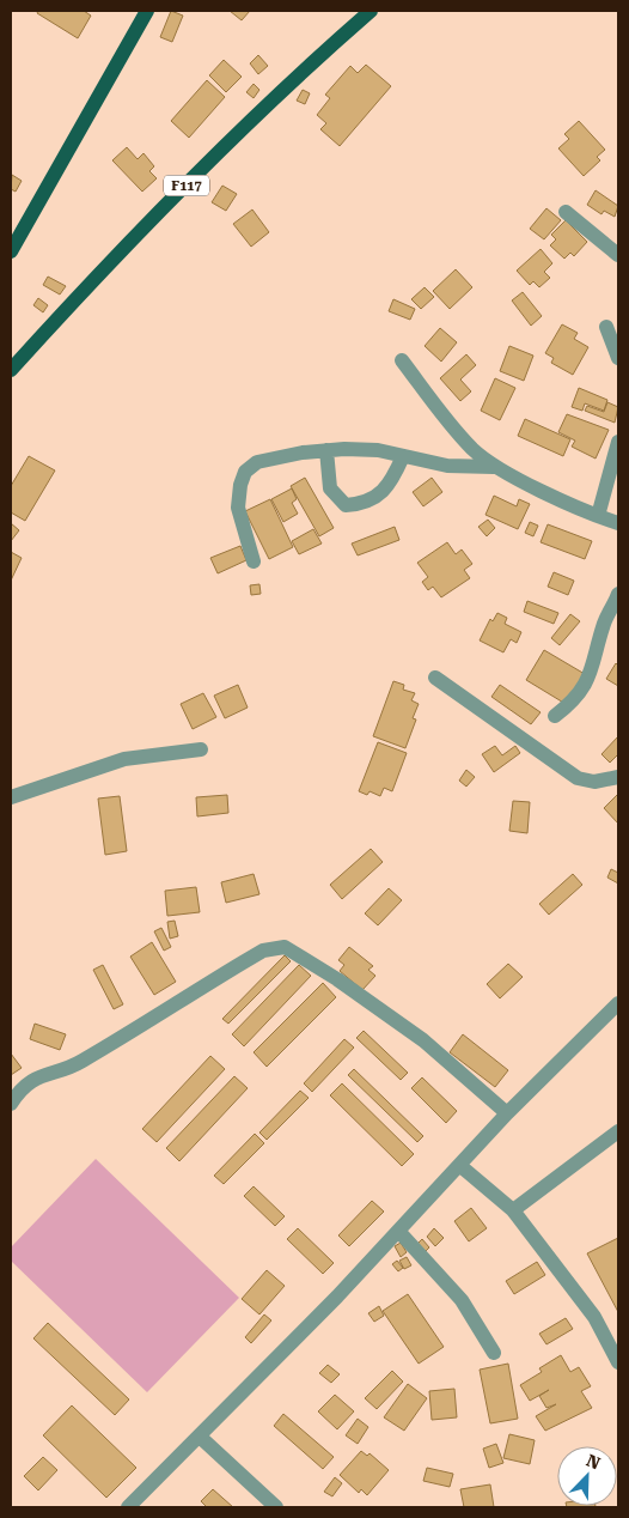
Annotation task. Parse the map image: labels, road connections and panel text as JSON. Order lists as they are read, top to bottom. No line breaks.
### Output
{"streets":{"main road":["F117"]},"north":"top right"}
